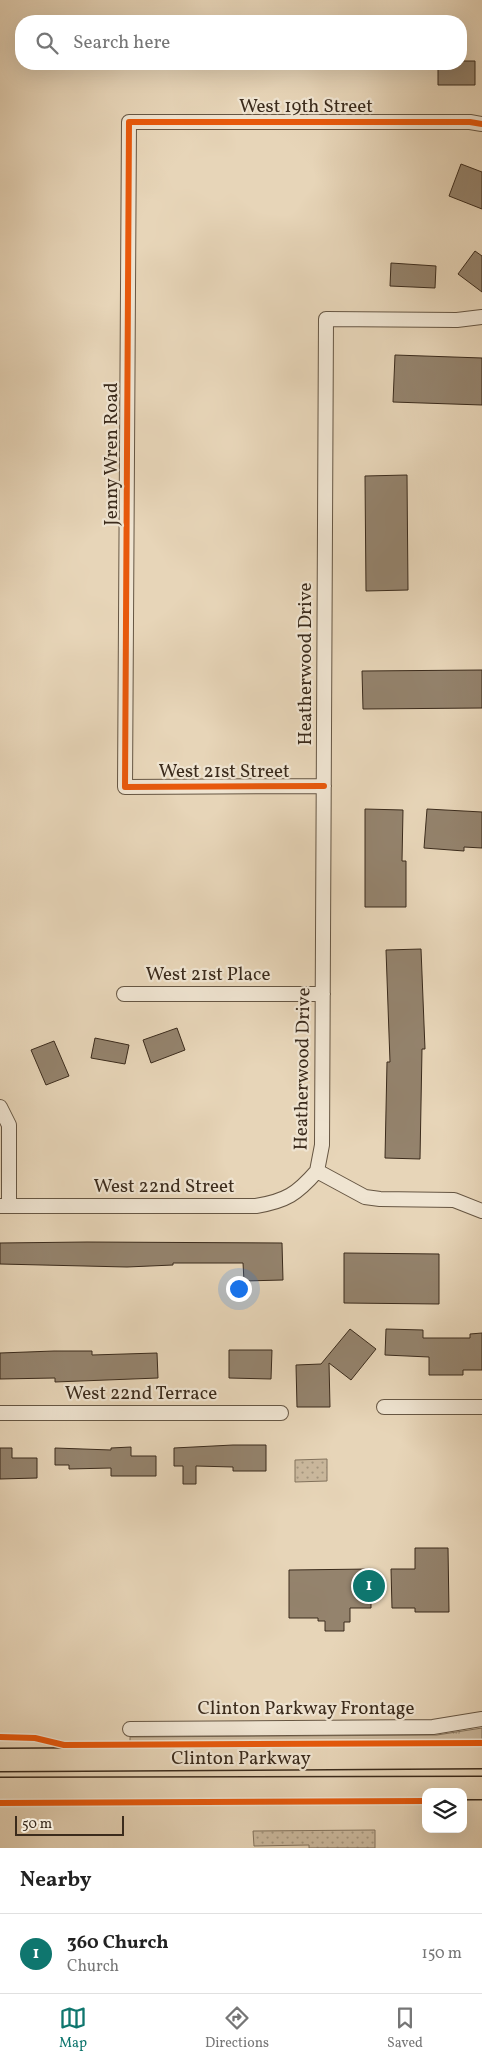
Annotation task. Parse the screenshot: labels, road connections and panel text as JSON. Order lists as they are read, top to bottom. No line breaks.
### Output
{"streets":{"main road":["Clinton Parkway"],"street":["West 19th Street","Jenny Wren Road","Heatherwood Drive","West 21st Street","West 21st Place","West 22nd Street","West 22nd Terrace","Clinton Parkway Frontage"]},"crossings":[["West 19th Street","Jenny Wren Road"],["Jenny Wren Road","West 21st Street"],["Heatherwood Drive","West 21st Street"],["Heatherwood Drive","West 21st Place"],["Heatherwood Drive","West 22nd Street"]],"scale_bar":"50 m","page":{"search":"Search here","pins":"1","scale":"50 m","heading":"Nearby","list":[{"mark":"1","name":"360 Church","note":"Church","value":"150 m"}],"nav":["Map","Directions","Saved"]}}
